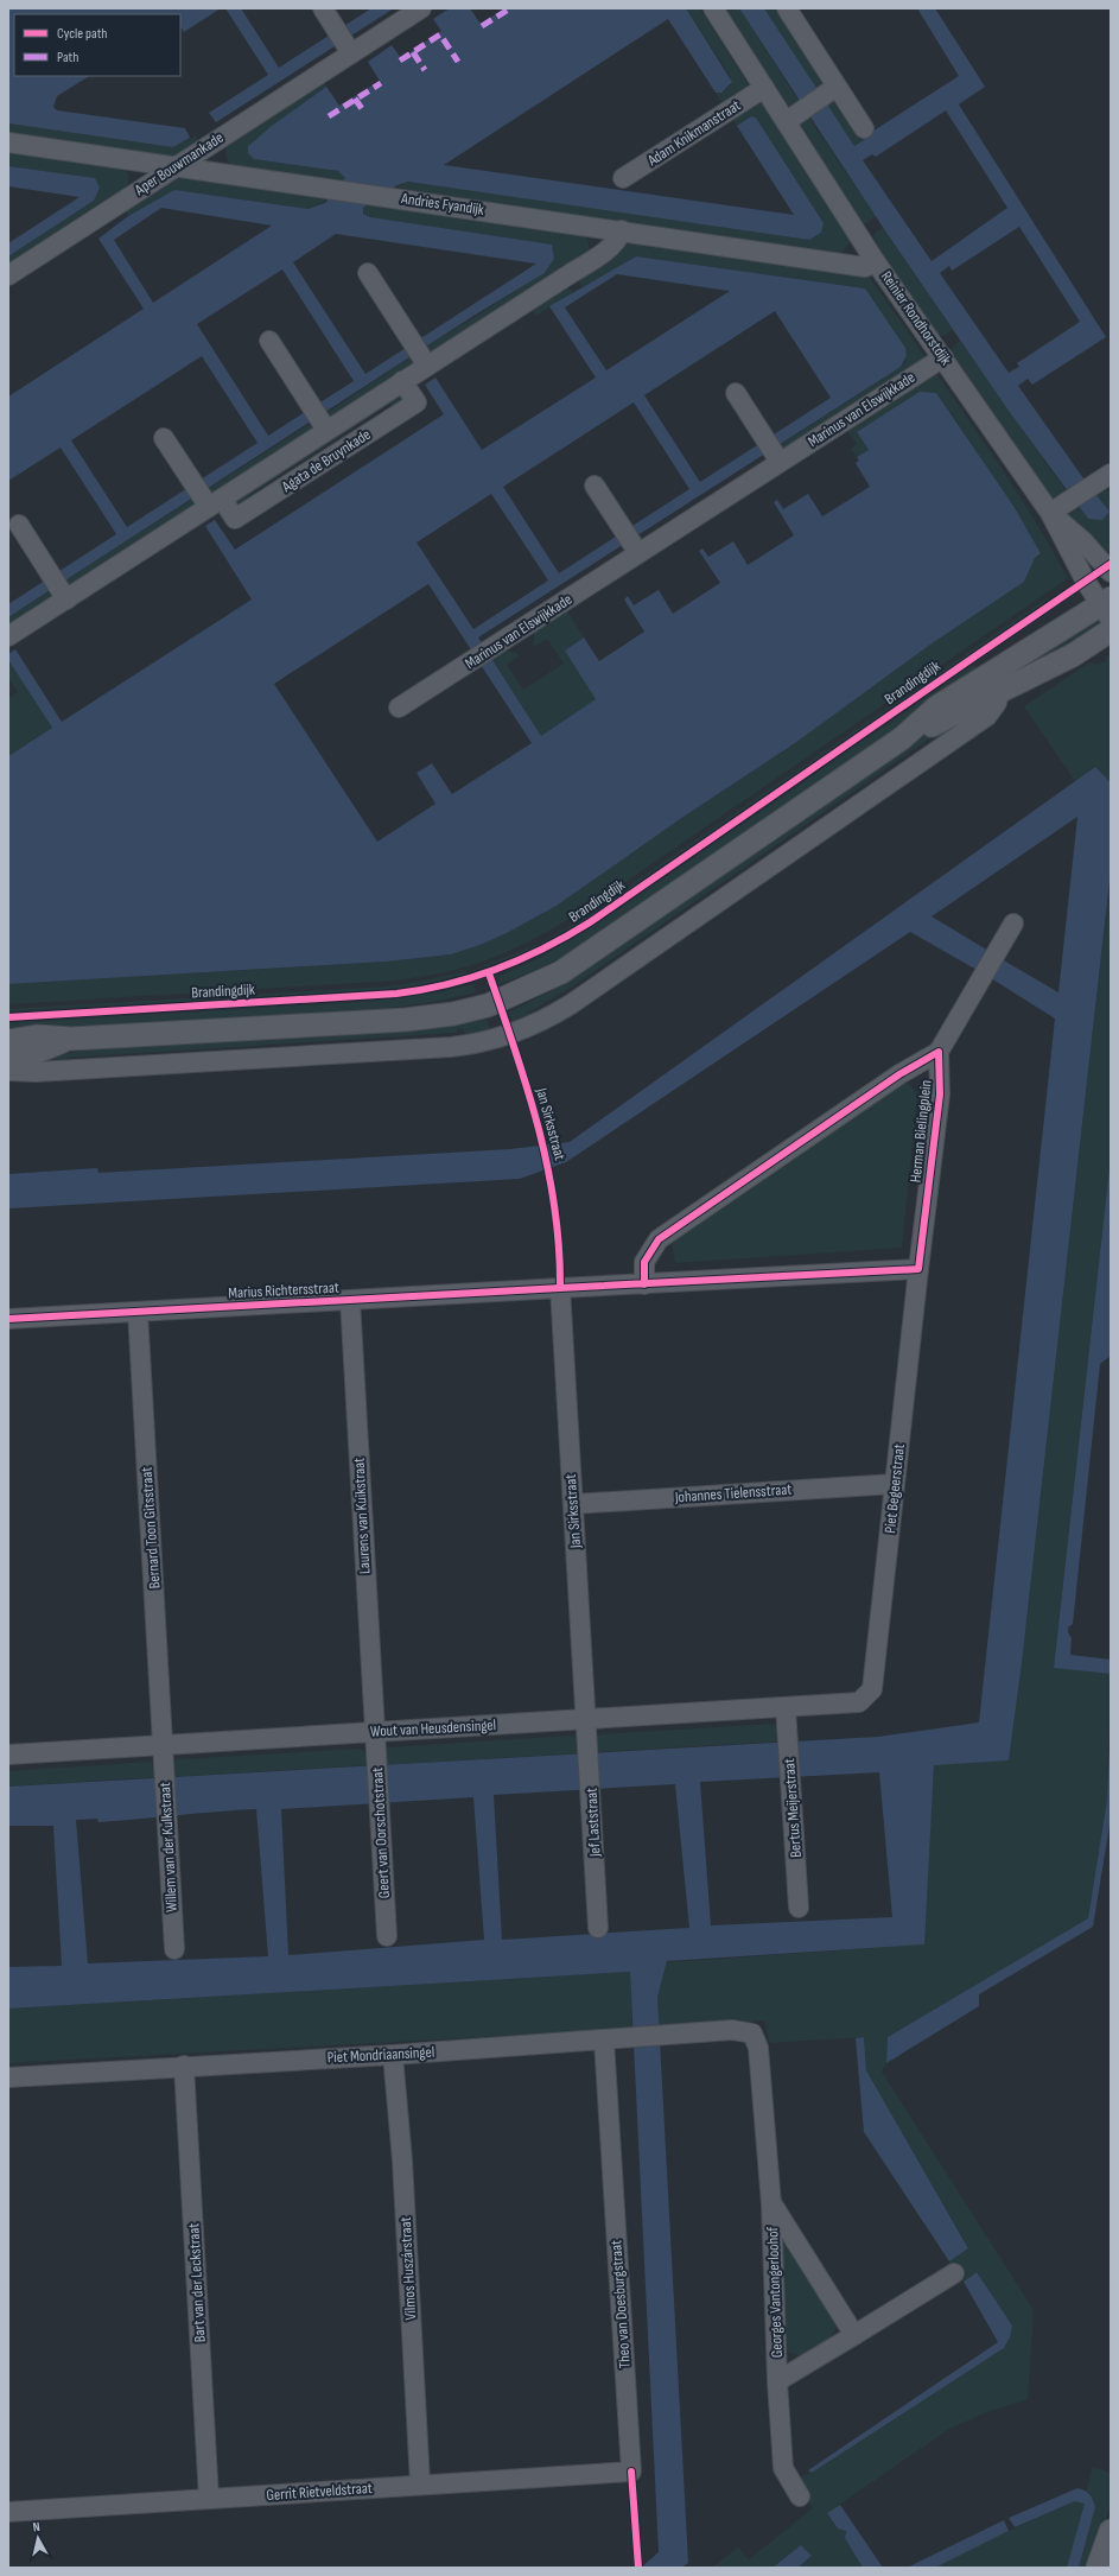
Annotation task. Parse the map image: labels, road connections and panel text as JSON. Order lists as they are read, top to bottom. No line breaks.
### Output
{"streets":{"street":["Adam Knikmanstraat","Aper Bouwmankade","Andries Fyandijk","Reinier Rondhorstdijk","Marinus van Elswijkkade","Agata de Bruynkade","Jan Sirksstraat","Herman Bielingplein","Marius Richtersstraat","Piet Begeerstraat","Johannes Tielensstraat","Laurens van Kuikstraat","Bernard Toon Gitsstraat","Wout van Heusdensingel","Bertus Meijerstraat","Jef Laststraat","Geert van Oorschotstraat","Willem van der Kulkstraat","Piet Mondriaansingel","Vilmos Huszárstraat","Bart van der Leckstraat","Georges Vantongerloohof","Theo van Doesburgstraat","Gerrit Rietveldstraat"],"cycle path":["Brandingdijk"]},"crossings":[["Adam Knikmanstraat","Reinier Rondhorstdijk"],["Aper Bouwmankade","Andries Fyandijk"],["Andries Fyandijk","Reinier Rondhorstdijk"],["Andries Fyandijk","Agata de Bruynkade"],["Reinier Rondhorstdijk","Marinus van Elswijkkade"],["Jan Sirksstraat","Marius Richtersstraat"],["Jan Sirksstraat","Johannes Tielensstraat"],["Jan Sirksstraat","Wout van Heusdensingel"],["Jan Sirksstraat","Jef Laststraat"],["Herman Bielingplein","Piet Begeerstraat"],["Marius Richtersstraat","Laurens van Kuikstraat"],["Marius Richtersstraat","Bernard Toon Gitsstraat"],["Piet Begeerstraat","Johannes Tielensstraat"],["Piet Begeerstraat","Wout van Heusdensingel"],["Laurens van Kuikstraat","Wout van Heusdensingel"],["Laurens van Kuikstraat","Geert van Oorschotstraat"],["Bernard Toon Gitsstraat","Wout van Heusdensingel"],["Bernard Toon Gitsstraat","Willem van der Kulkstraat"],["Wout van Heusdensingel","Bertus Meijerstraat"],["Wout van Heusdensingel","Jef Laststraat"],["Wout van Heusdensingel","Geert van Oorschotstraat"],["Wout van Heusdensingel","Willem van der Kulkstraat"],["Piet Mondriaansingel","Vilmos Huszárstraat"],["Piet Mondriaansingel","Bart van der Leckstraat"],["Piet Mondriaansingel","Georges Vantongerloohof"],["Piet Mondriaansingel","Theo van Doesburgstraat"],["Vilmos Huszárstraat","Gerrit Rietveldstraat"],["Bart van der Leckstraat","Gerrit Rietveldstraat"],["Theo van Doesburgstraat","Gerrit Rietveldstraat"]],"legend":["Cycle path","Path"],"north":"top"}
